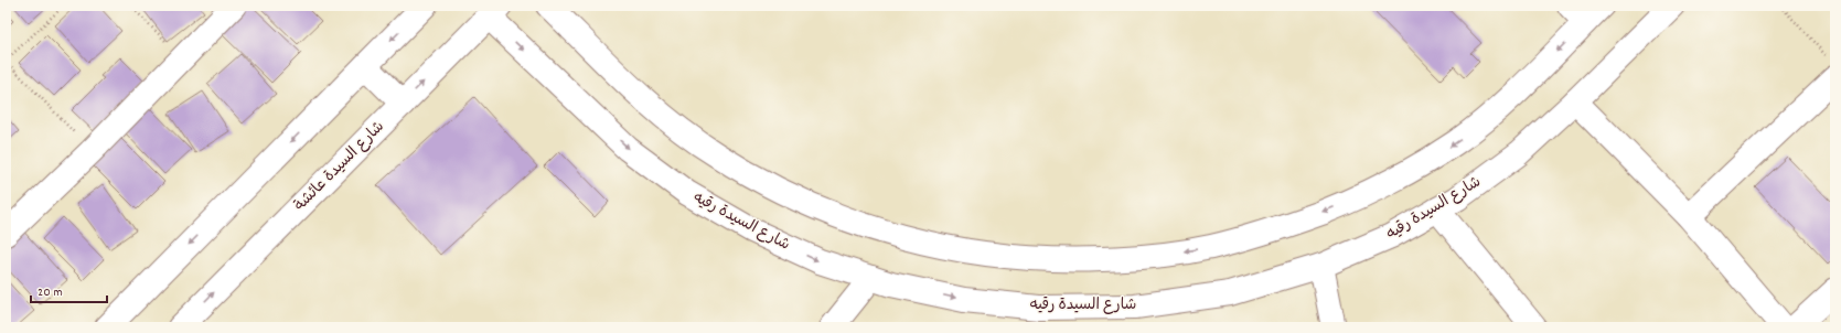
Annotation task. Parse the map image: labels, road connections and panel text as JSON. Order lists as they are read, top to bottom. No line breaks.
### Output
{"streets":{"street":["شارع السيدة عائشة","شارع السيدة رقيه"]},"crossings":[["شارع السيدة عائشة","شارع السيدة رقيه"]],"one_way":["شارع السيدة رقيه"],"scale_bar":"20 m"}
